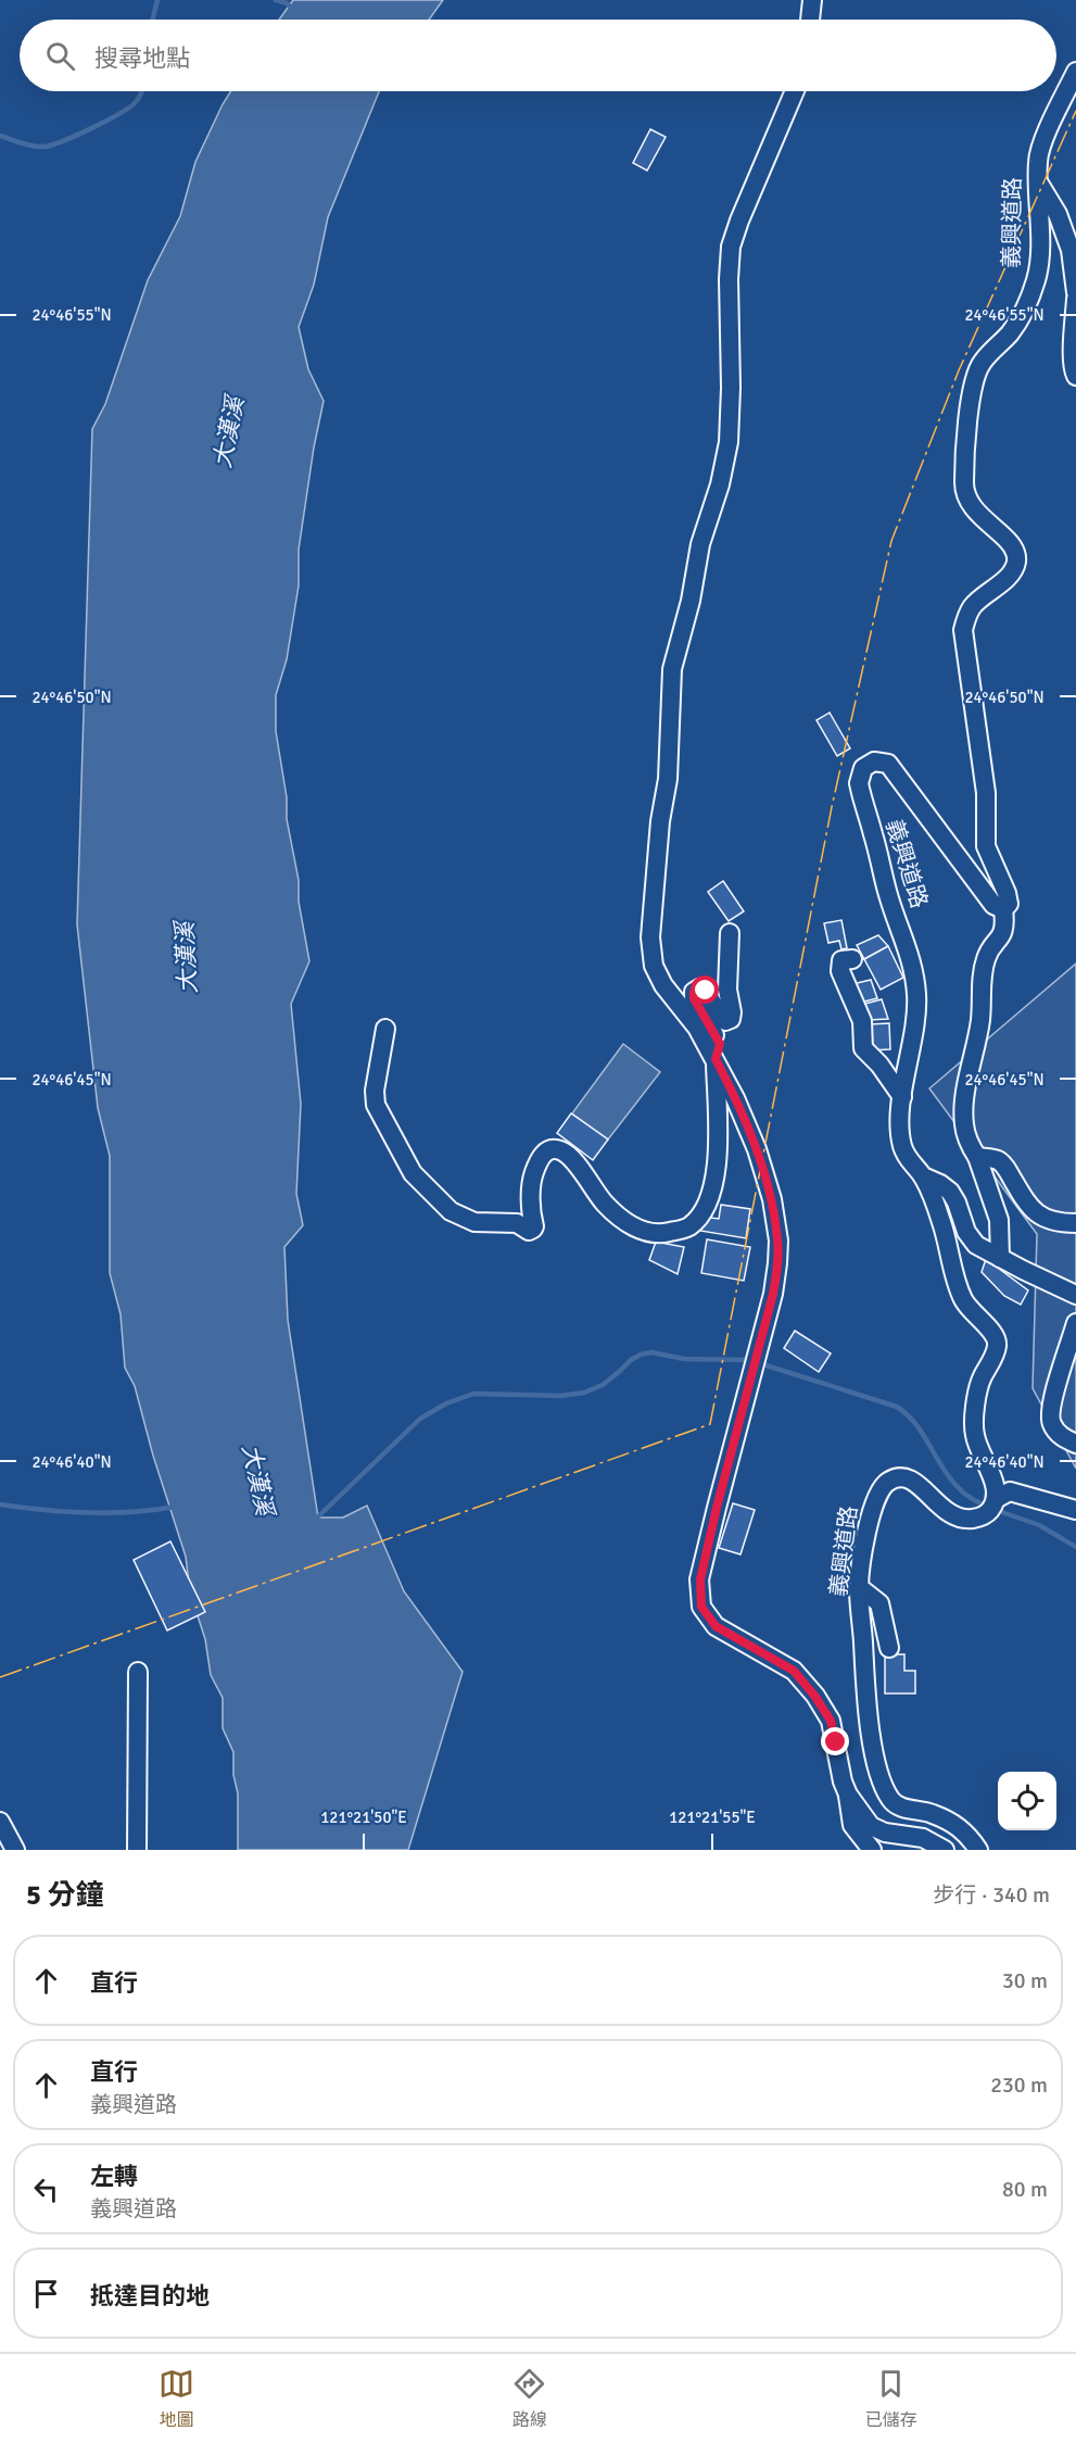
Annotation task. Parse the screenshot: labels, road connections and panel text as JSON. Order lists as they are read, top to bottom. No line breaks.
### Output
{"streets":{"street":["義興道路"]},"water":["大漢溪"],"page":{"search":"搜尋地點","heading":["5 分鐘","步行 · 340 m"],"list":[["直行","30 m"],["直行","義興道路","230 m"],["左轉","義興道路","80 m"],"抵達目的地"],"nav":["地圖","路線","已儲存"]},"coordinates":["24°46'55\"N","24°46'50\"N","24°46'45\"N","24°46'40\"N","121°21'50\"E","121°21'55\"E"]}
